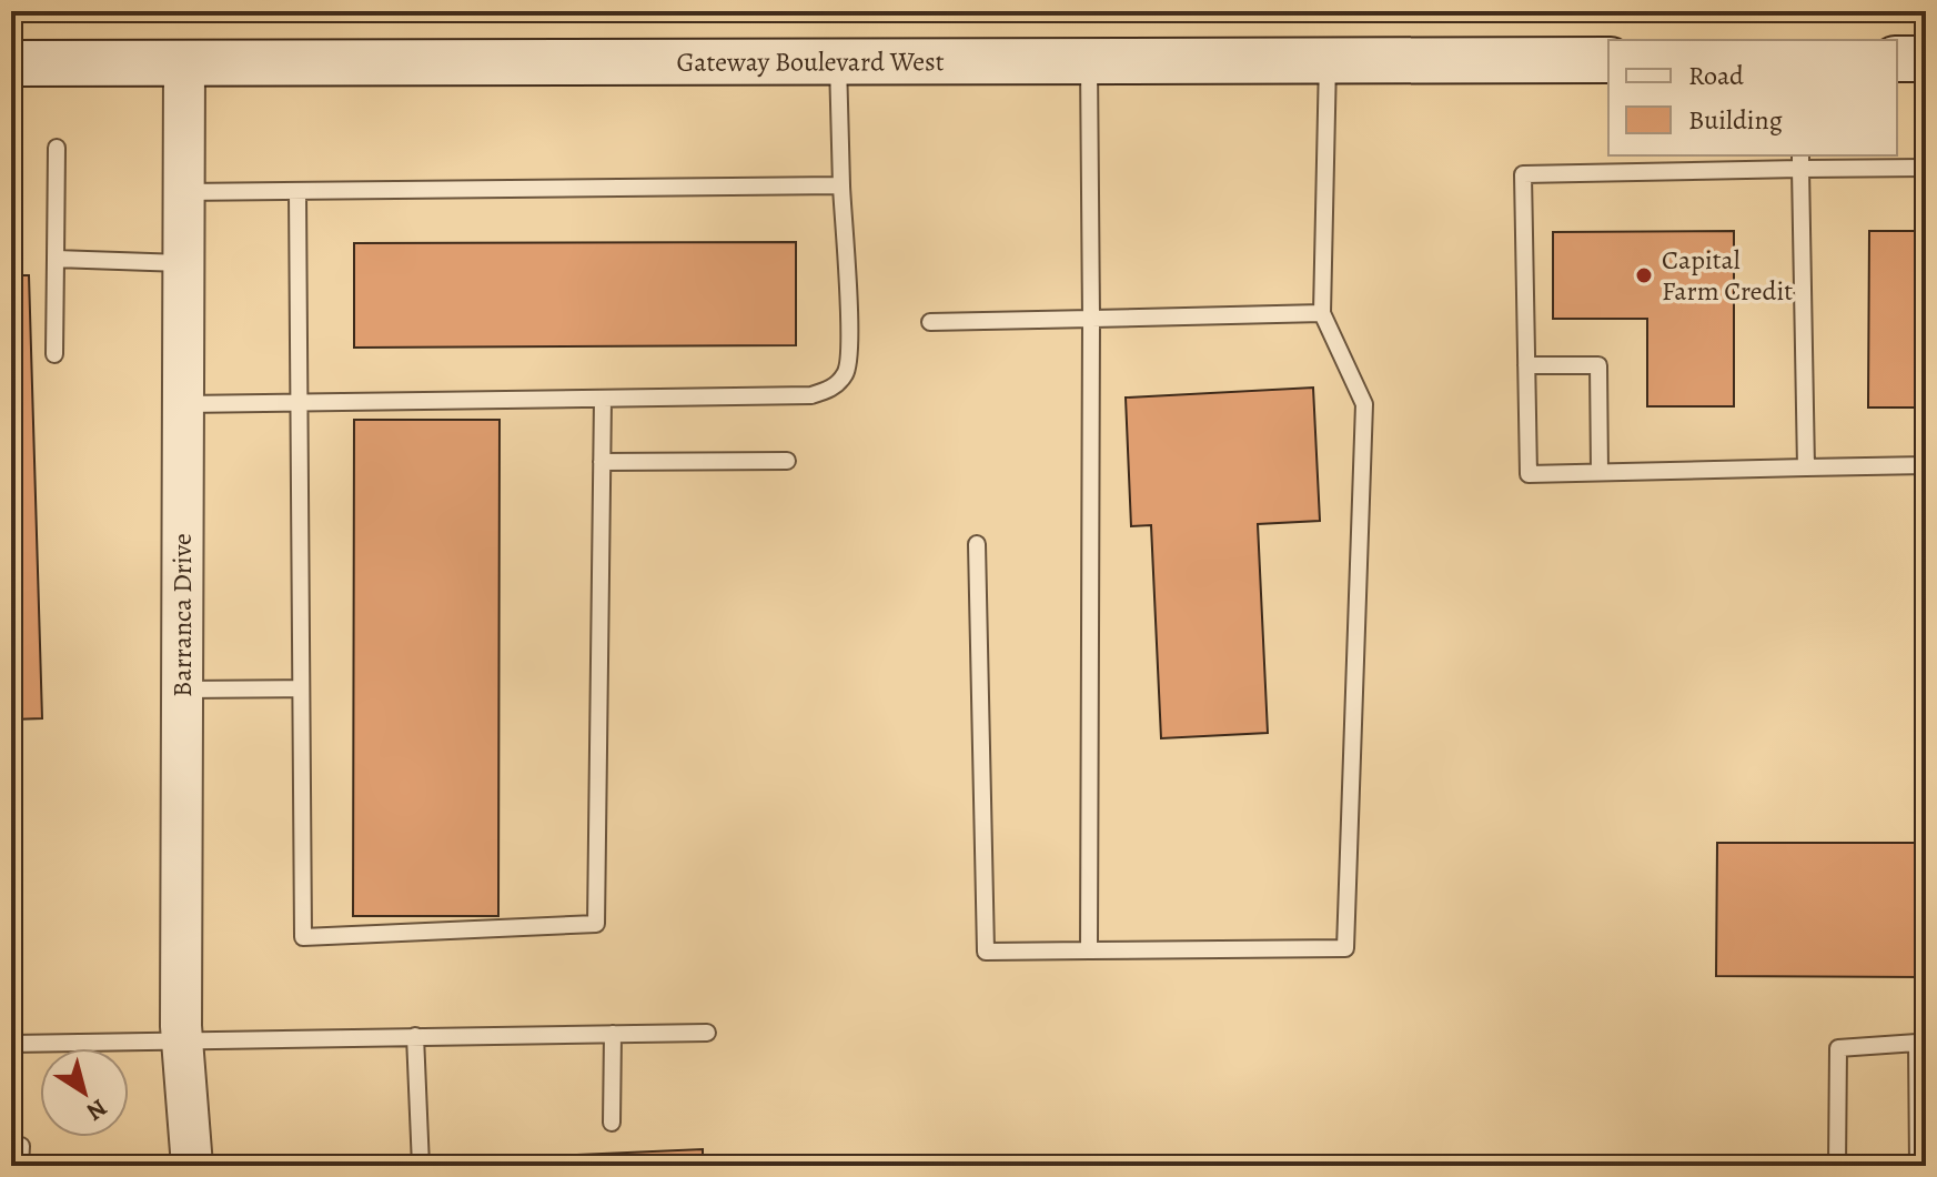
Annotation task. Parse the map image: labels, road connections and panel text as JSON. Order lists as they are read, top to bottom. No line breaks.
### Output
{"streets":{"main road":["Gateway Boulevard West"],"street":["Barranca Drive"]},"crossings":[["Gateway Boulevard West","Barranca Drive"]],"places":["Capital Farm Credit"],"legend":["Road","Building"],"north":"bottom right"}
